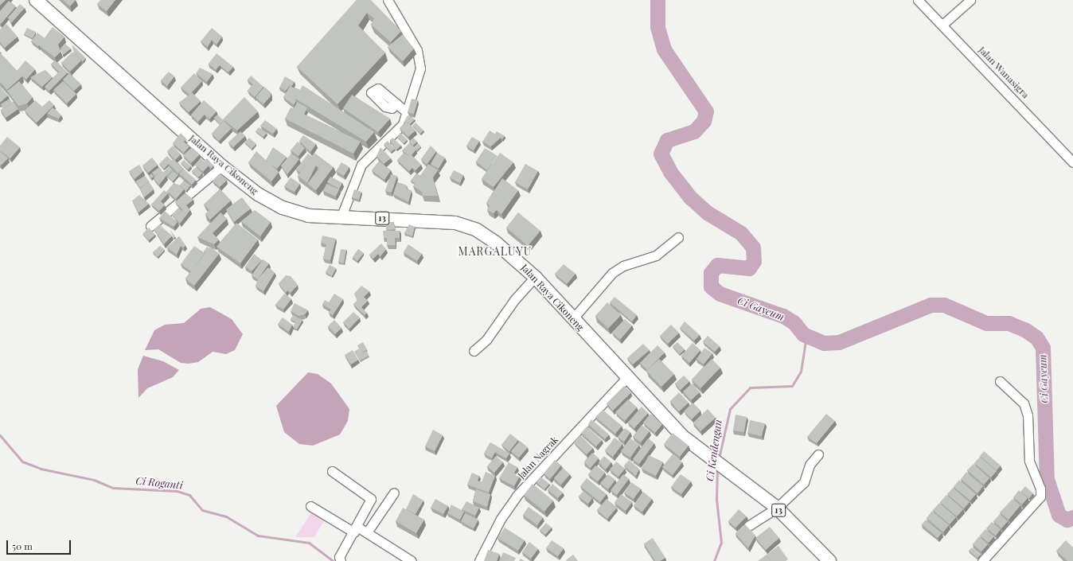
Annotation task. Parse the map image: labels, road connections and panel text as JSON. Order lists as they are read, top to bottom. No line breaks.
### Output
{"streets":{"highway":["Jalan Raya Cikoneng","13"],"street":["Jalan Wanasigra","Jalan Nagrak"]},"crossings":[["Jalan Raya Cikoneng","13"],["Jalan Raya Cikoneng","Jalan Nagrak"]],"districts":["MARGALUYU"],"water":["Ci Gayeum","Ci Kendengan","Ci Roganti"],"scale_bar":"50 m"}
